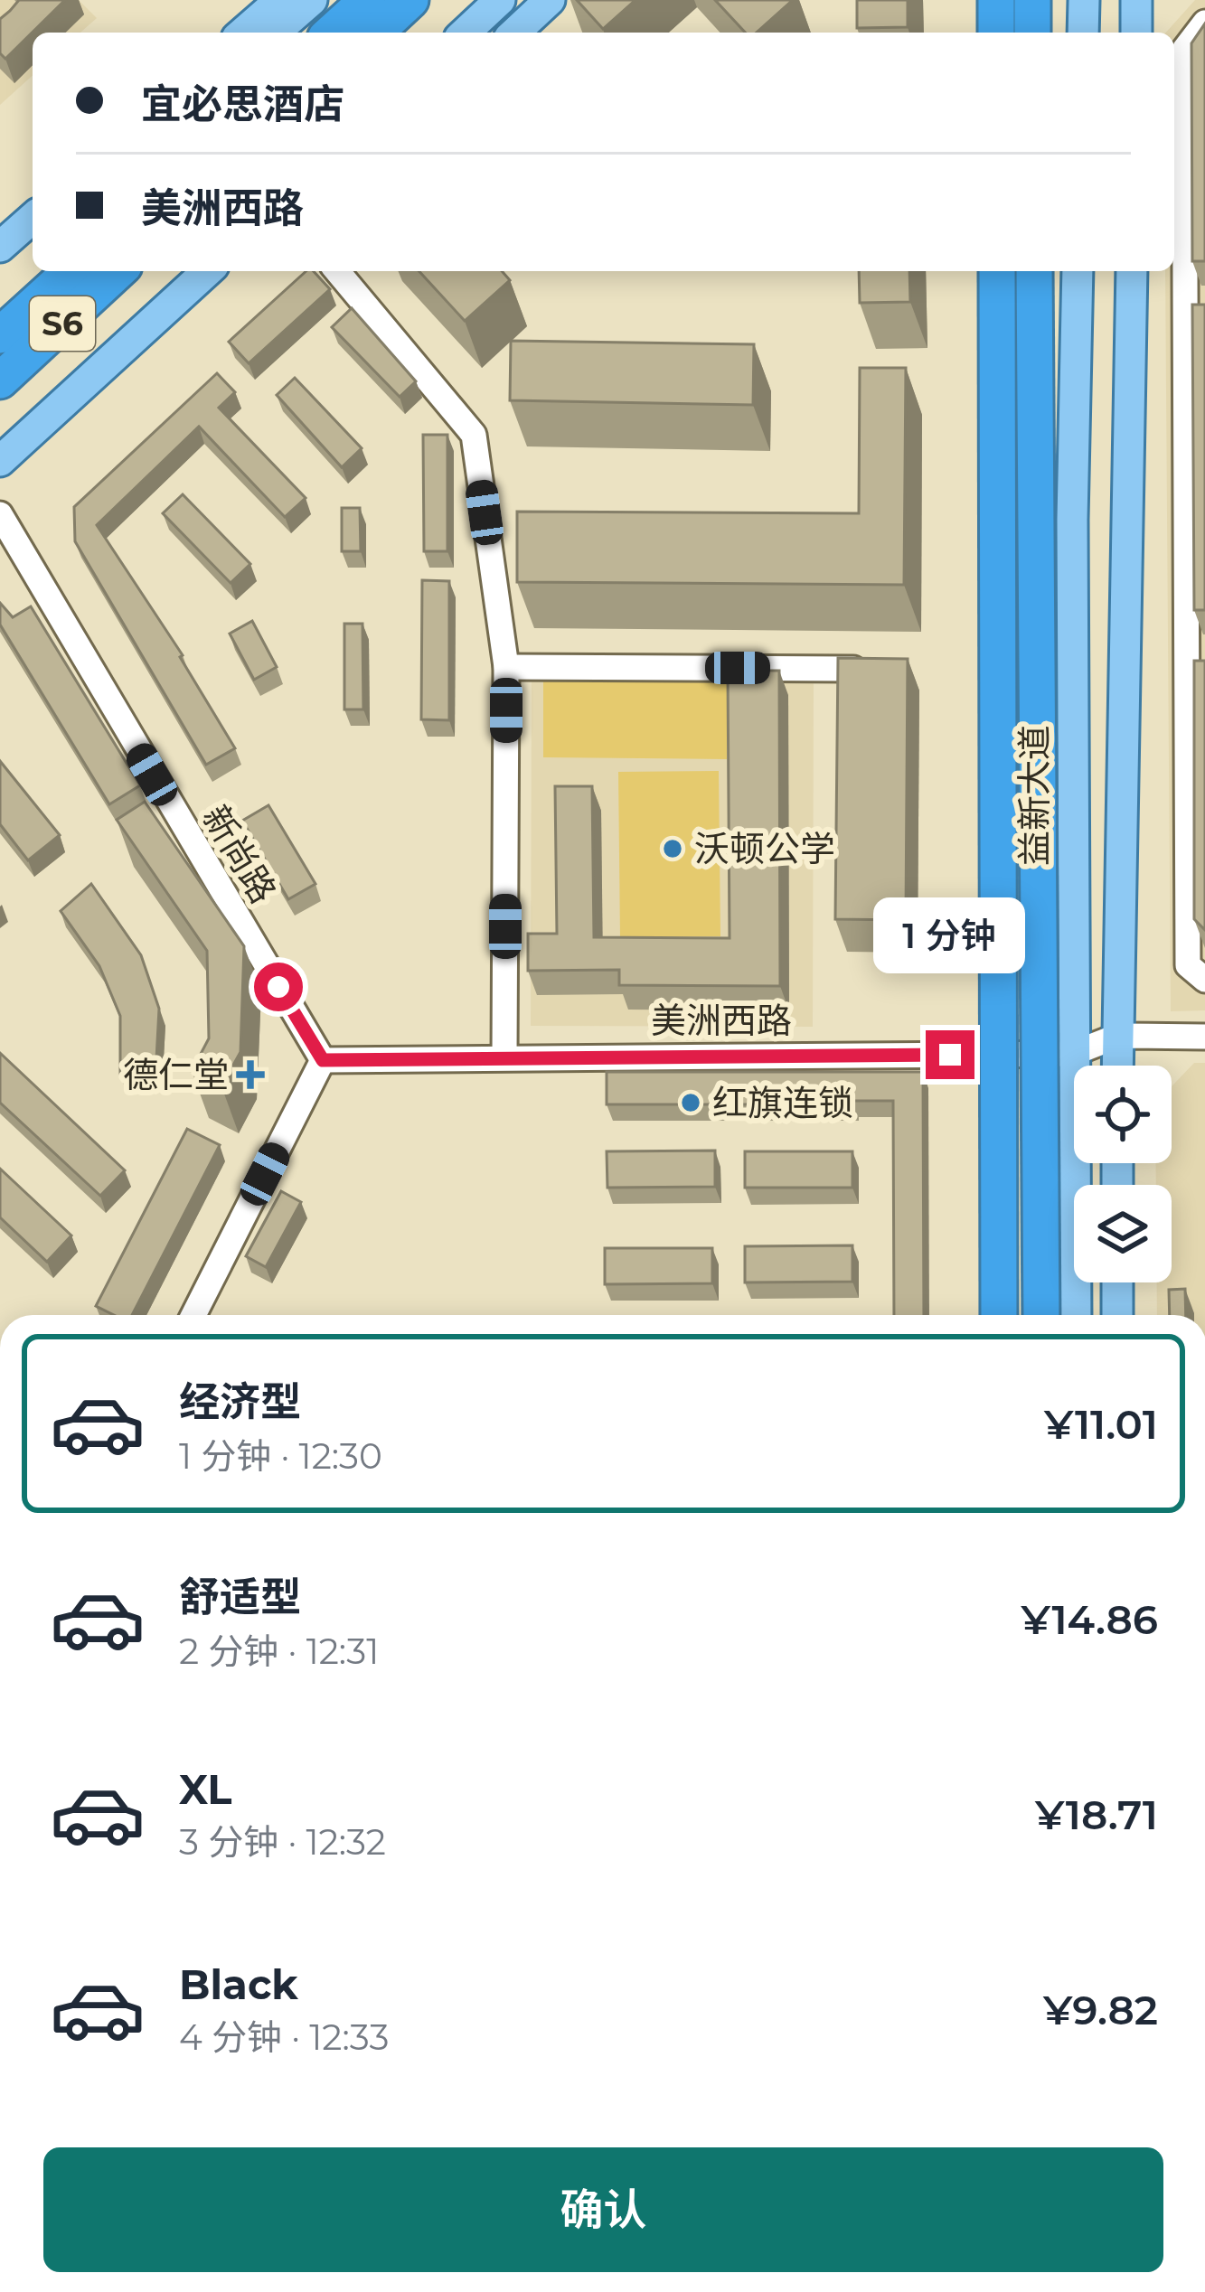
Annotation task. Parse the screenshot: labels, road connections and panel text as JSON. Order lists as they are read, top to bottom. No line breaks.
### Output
{"streets":{"highway":["S6"],"main road":["益新大道"],"street":["新尚路","美洲西路"]},"crossings":[["益新大道","美洲西路"],["新尚路","美洲西路"]],"places":{"other":["沃顿公学","红旗连锁"],"health":["德仁堂"]},"page":{"banner":["宜必思酒店","美洲西路"],"bubble":"1 分钟","list":[{"name":"经济型","note":"1 分钟 · 12:30","value":"¥11.01"},{"name":"舒适型","note":"2 分钟 · 12:31","value":"¥14.86"},{"name":"XL","note":"3 分钟 · 12:32","value":"¥18.71"},{"name":"Black","note":"4 分钟 · 12:33","value":"¥9.82"}],"buttons":"确认"}}
